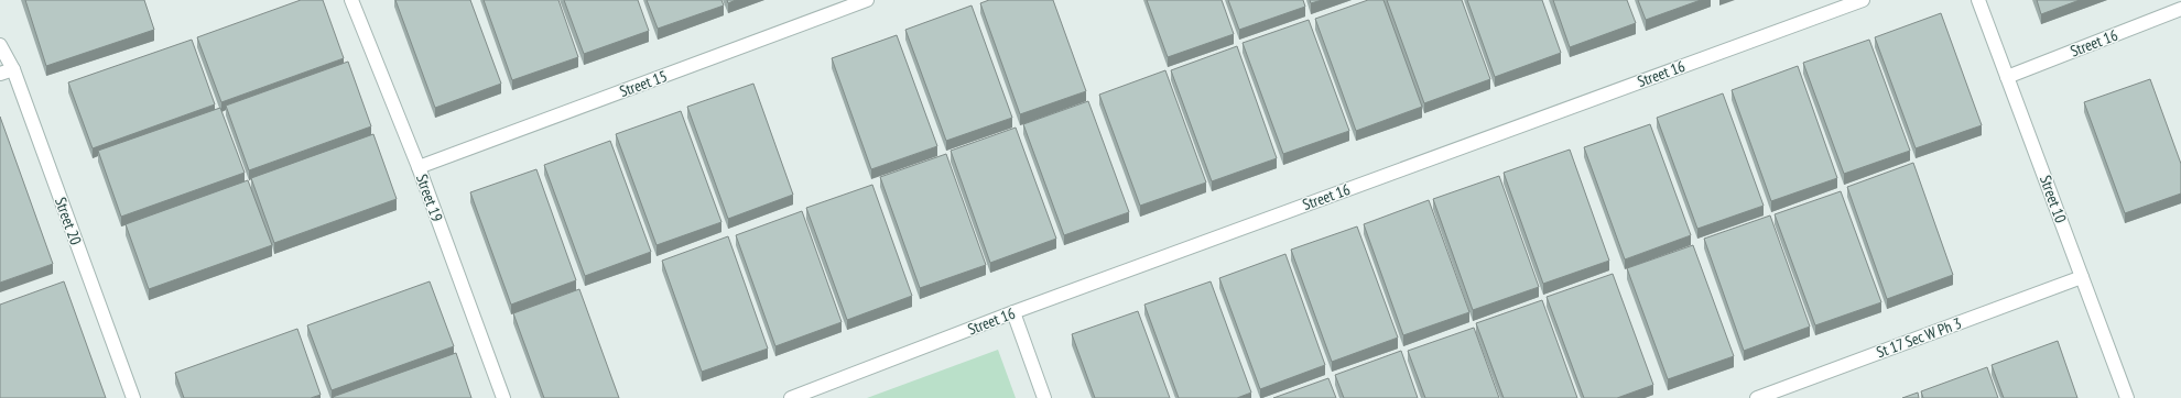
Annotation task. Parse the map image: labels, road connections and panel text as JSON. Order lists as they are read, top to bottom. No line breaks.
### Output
{"streets":{"street":["Street 16","Street 15","Street 19","Street 10","Street 20","St 17 Sec W Ph 3"]},"crossings":[["Street 16","Street 10"],["Street 15","Street 19"],["Street 10","St 17 Sec W Ph 3"]]}
